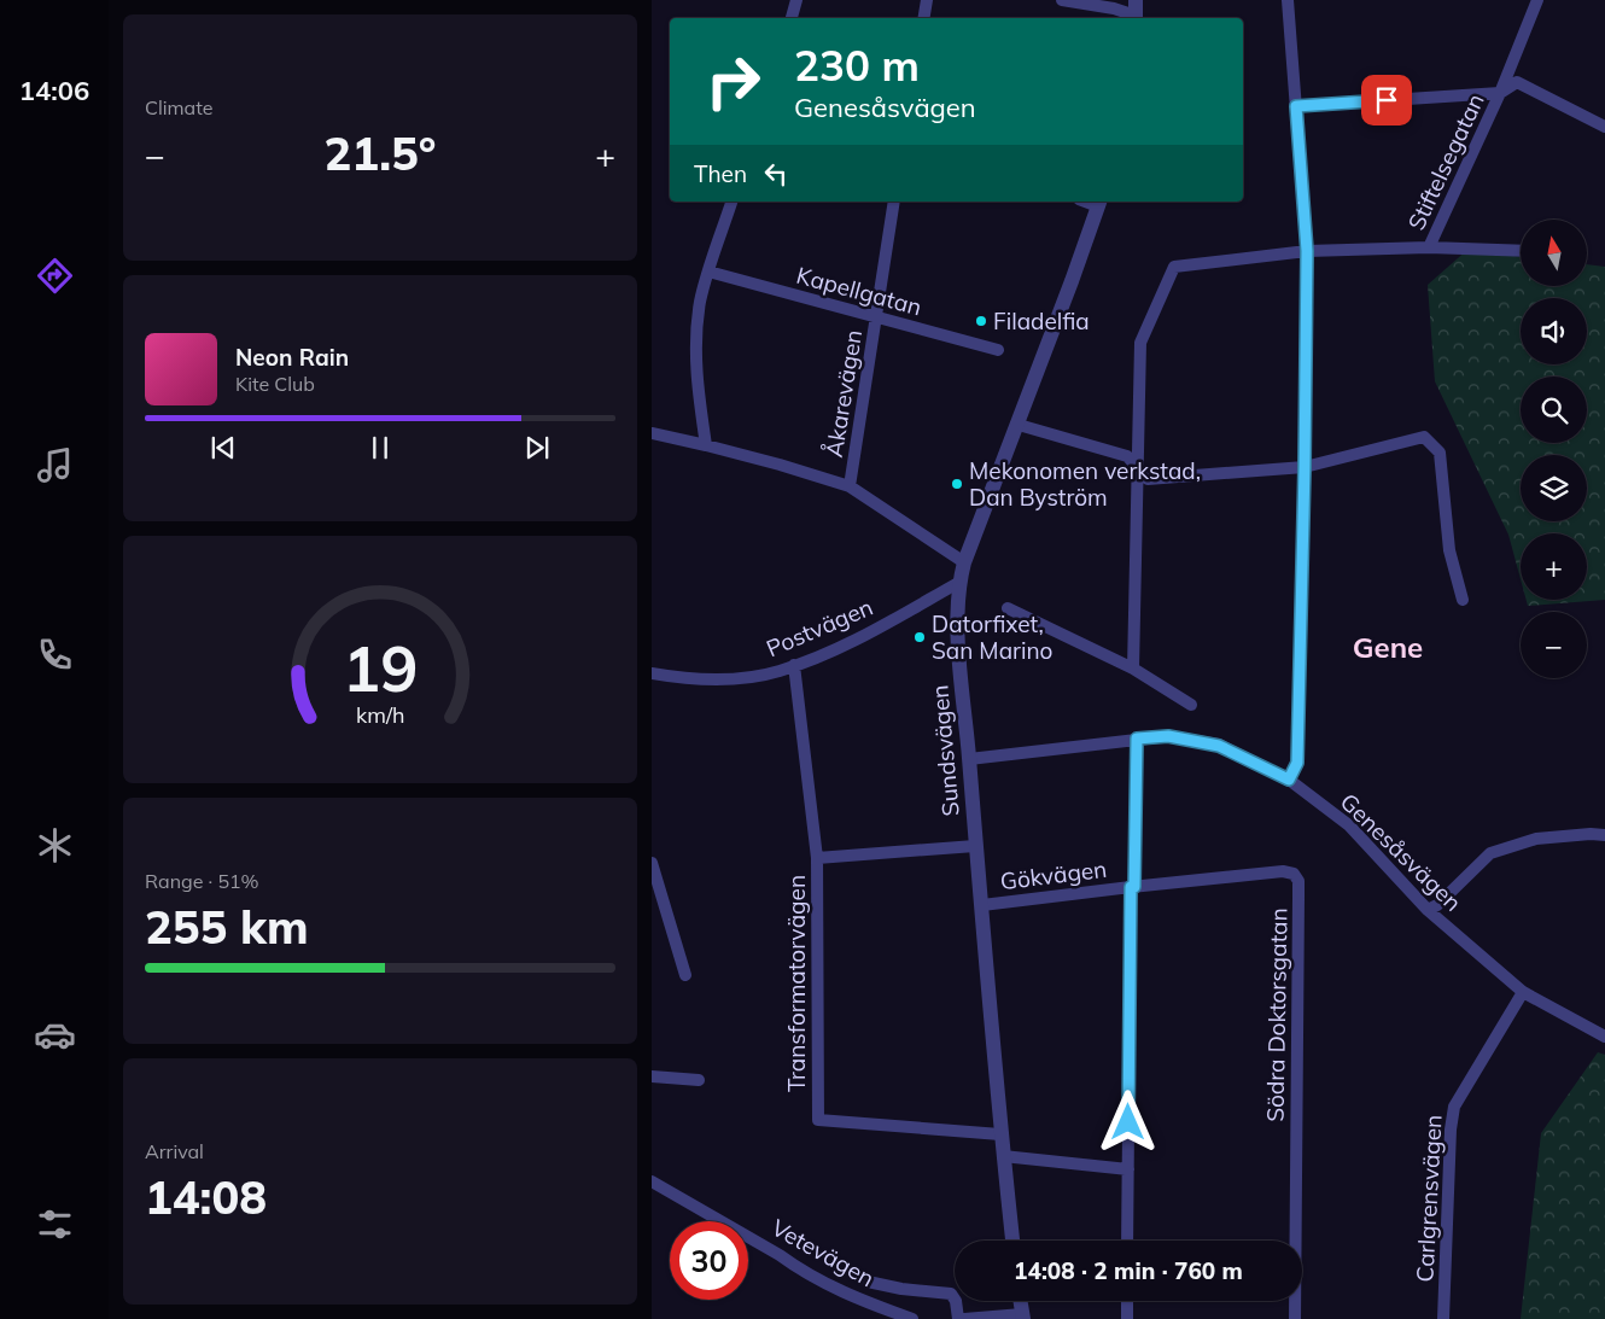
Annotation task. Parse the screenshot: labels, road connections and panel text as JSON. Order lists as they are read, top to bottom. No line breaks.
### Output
{"streets":{"street":["Stiftelsegatan","Kapellgatan","Åkarevägen","Postvägen","Sundsvägen","Genesåsvägen","Gökvägen","Transformatorvägen","Södra Doktorsgatan","Carlgrensvägen","Vetevägen"]},"crossings":[["Kapellgatan","Åkarevägen"],["Postvägen","Sundsvägen"],["Postvägen","Transformatorvägen"],["Sundsvägen","Genesåsvägen"],["Sundsvägen","Gökvägen"],["Sundsvägen","Transformatorvägen"],["Genesåsvägen","Carlgrensvägen"],["Gökvägen","Södra Doktorsgatan"]],"districts":["Gene"],"places":["Filadelfia","Mekonomen verkstad, Dan Byström","Datorfixet, San Marino"],"north":"top","page":{"tabs":"14:06","tile":["Climate",["Range · 51%","255 km"],["Arrival","14:08"]],"turn":["230 m","Genesåsvägen"],"heat":["−","21.5°","+"],"then":"Then","map_buttons":["+","−"],"song":["Neon Rain","Kite Club"],"limit":"30","trip":"14:08 · 2 min · 760 m","gauge":["19","km/h"]}}
